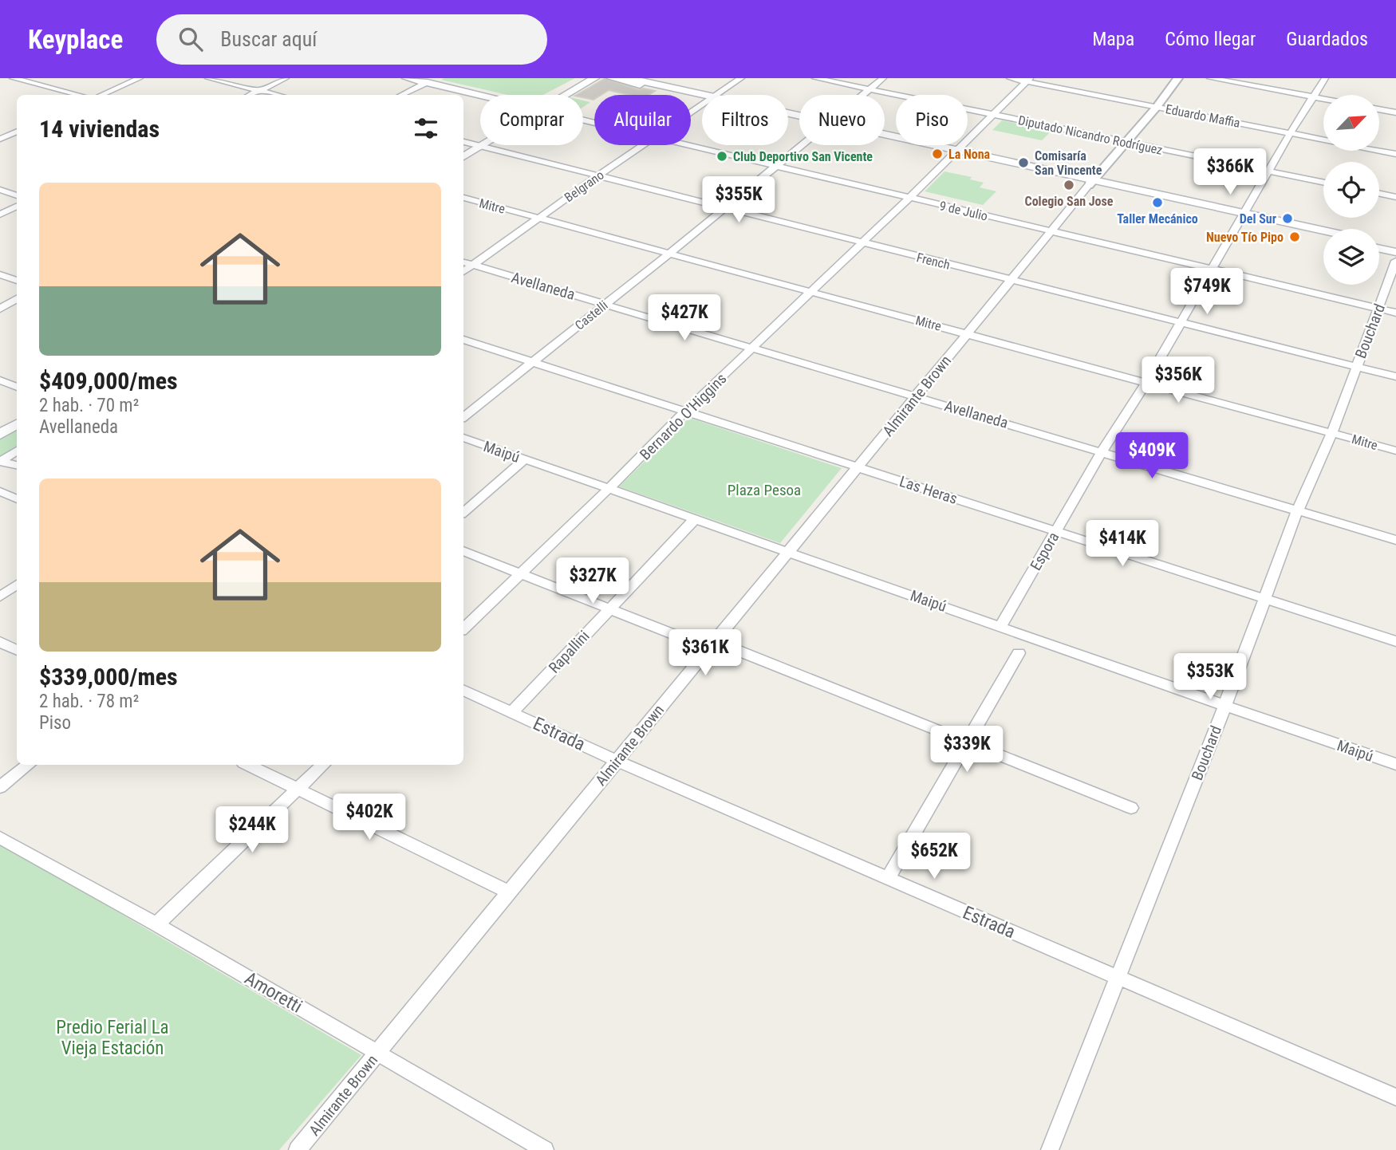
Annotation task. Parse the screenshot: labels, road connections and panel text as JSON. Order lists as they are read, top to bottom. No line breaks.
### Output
{"streets":{"street":["Eduardo Maffia","Diputado Nicandro Rodríguez","Belgrano","Mitre","9 de Julio","French","Avellaneda","Castelli","Bouchard","Almirante Brown","Bernardo O'Higgins","Maipú","Las Heras","Espora","Rapallini","Estrada","Amoretti"]},"crossings":[["Eduardo Maffia","Bernardo O'Higgins"],["Eduardo Maffia","Espora"],["Diputado Nicandro Rodríguez","Castelli"],["Diputado Nicandro Rodríguez","Bernardo O'Higgins"],["Diputado Nicandro Rodríguez","Espora"],["Belgrano","Mitre"],["Belgrano","French"],["Belgrano","Avellaneda"],["Mitre","Castelli"],["Mitre","Bouchard"],["Mitre","Almirante Brown"],["Mitre","Bernardo O'Higgins"],["Mitre","Espora"],["9 de Julio","Castelli"],["9 de Julio","Bouchard"],["9 de Julio","Almirante Brown"],["9 de Julio","Bernardo O'Higgins"],["9 de Julio","Espora"],["French","Castelli"],["French","Bouchard"],["French","Almirante Brown"],["French","Bernardo O'Higgins"],["French","Espora"],["Avellaneda","Castelli"],["Avellaneda","Bouchard"],["Avellaneda","Almirante Brown"],["Avellaneda","Bernardo O'Higgins"],["Avellaneda","Espora"],["Castelli","Las Heras"],["Bouchard","Maipú"],["Bouchard","Las Heras"],["Bouchard","Estrada"],["Almirante Brown","Maipú"],["Almirante Brown","Las Heras"],["Almirante Brown","Estrada"],["Almirante Brown","Amoretti"],["Bernardo O'Higgins","Maipú"],["Bernardo O'Higgins","Las Heras"],["Maipú","Espora"],["Maipú","Rapallini"],["Las Heras","Espora"],["Rapallini","Estrada"]],"parks":["Plaza Pesoa","Predio Ferial La Vieja Estación"],"places":["La Nona","Club Deportivo San Vicente","Comisaría San Vincente","Colegio San Jose","Taller Mecánico","Del Sur","Nuevo Tío Pipo"],"north":"top right","page":{"header":"Keyplace","search":"Buscar aquí","nav":["Mapa","Cómo llegar","Guardados"],"chip":["Comprar","Alquilar","Filtros","Nuevo","Piso"],"heading":"14 viviendas","price":["$366K","$355K","$749K","$427K","$356K","$409K","$414K","$327K","$361K","$353K","$339K","$402K","$244K","$652K"],"list":[{"name":"$409,000/mes","note":"2 hab. · 70 m² · Avellaneda"},{"name":"$339,000/mes","note":"2 hab. · 78 m² · Piso"}]}}
